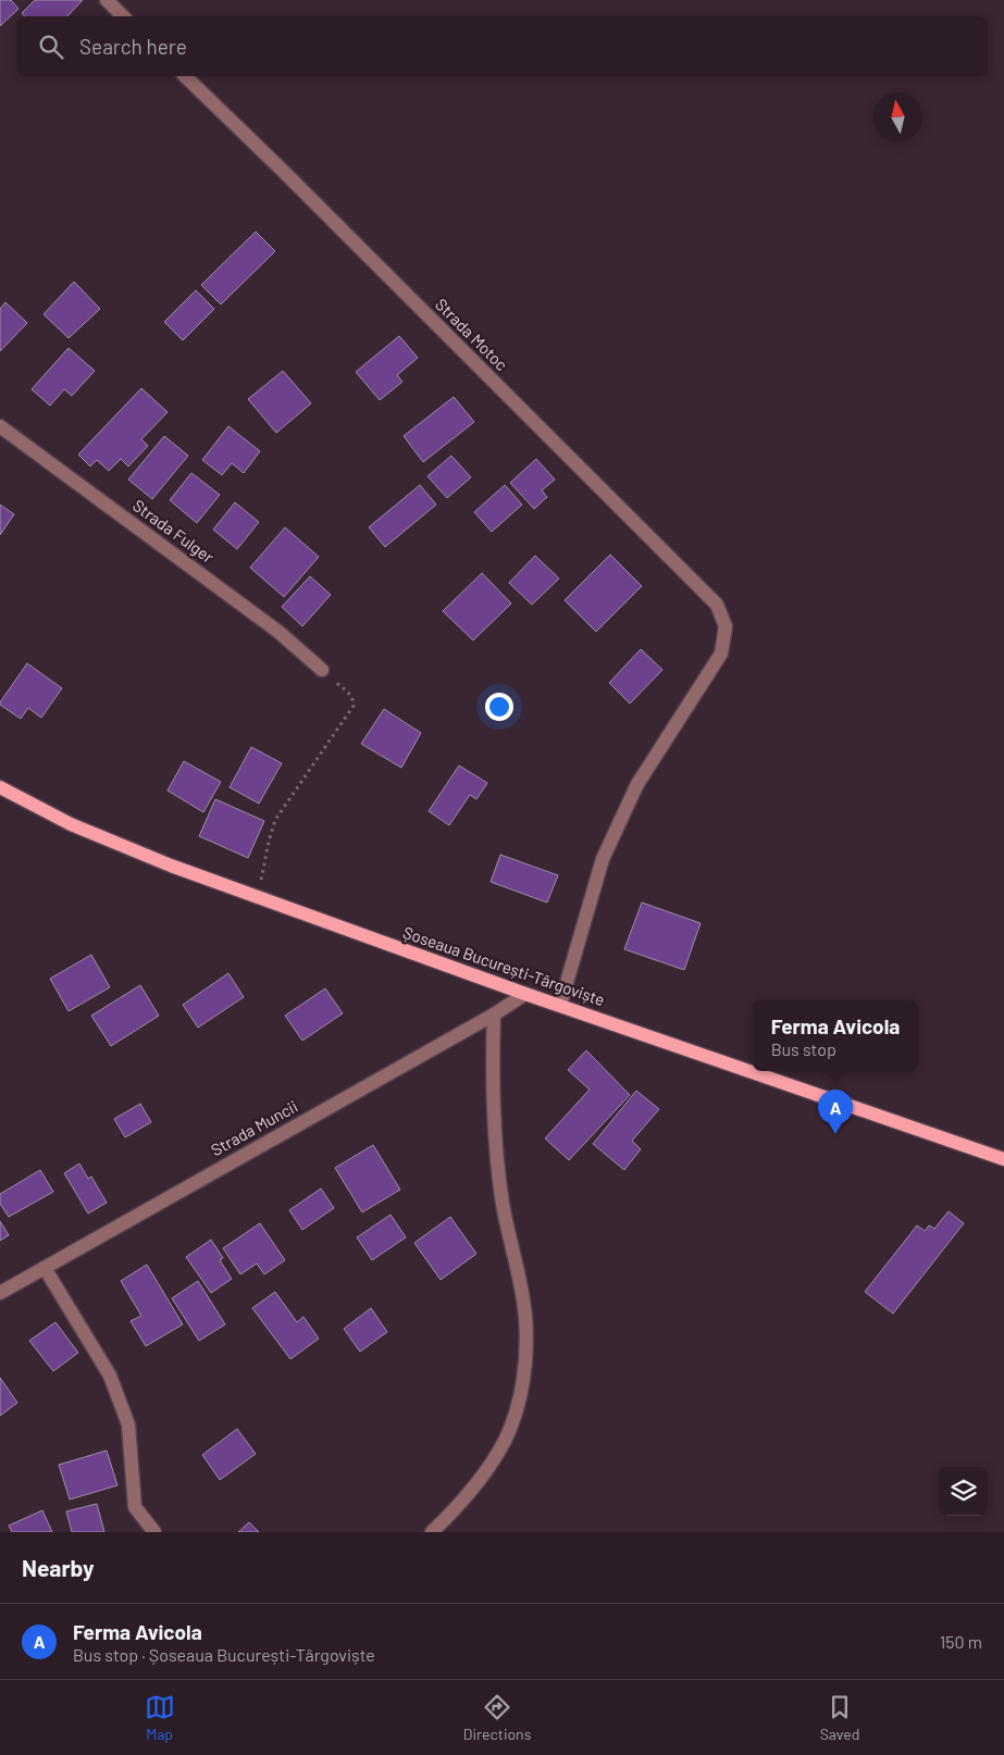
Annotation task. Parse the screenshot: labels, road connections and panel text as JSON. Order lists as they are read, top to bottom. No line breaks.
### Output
{"streets":{"main road":["Șoseaua București-Târgoviște"],"street":["Strada Motoc","Strada Fulger","Strada Muncii"]},"crossings":[["Strada Motoc","Șoseaua București-Târgoviște"],["Șoseaua București-Târgoviște","Strada Muncii"]],"north":"top","page":{"search":"Search here","popup":["Ferma Avicola","Bus stop"],"pins":"A","heading":"Nearby","list":[{"mark":"A","name":"Ferma Avicola","note":"Bus stop · Șoseaua București-Târgoviște","value":"150 m"}],"nav":["Map","Directions","Saved"]}}
